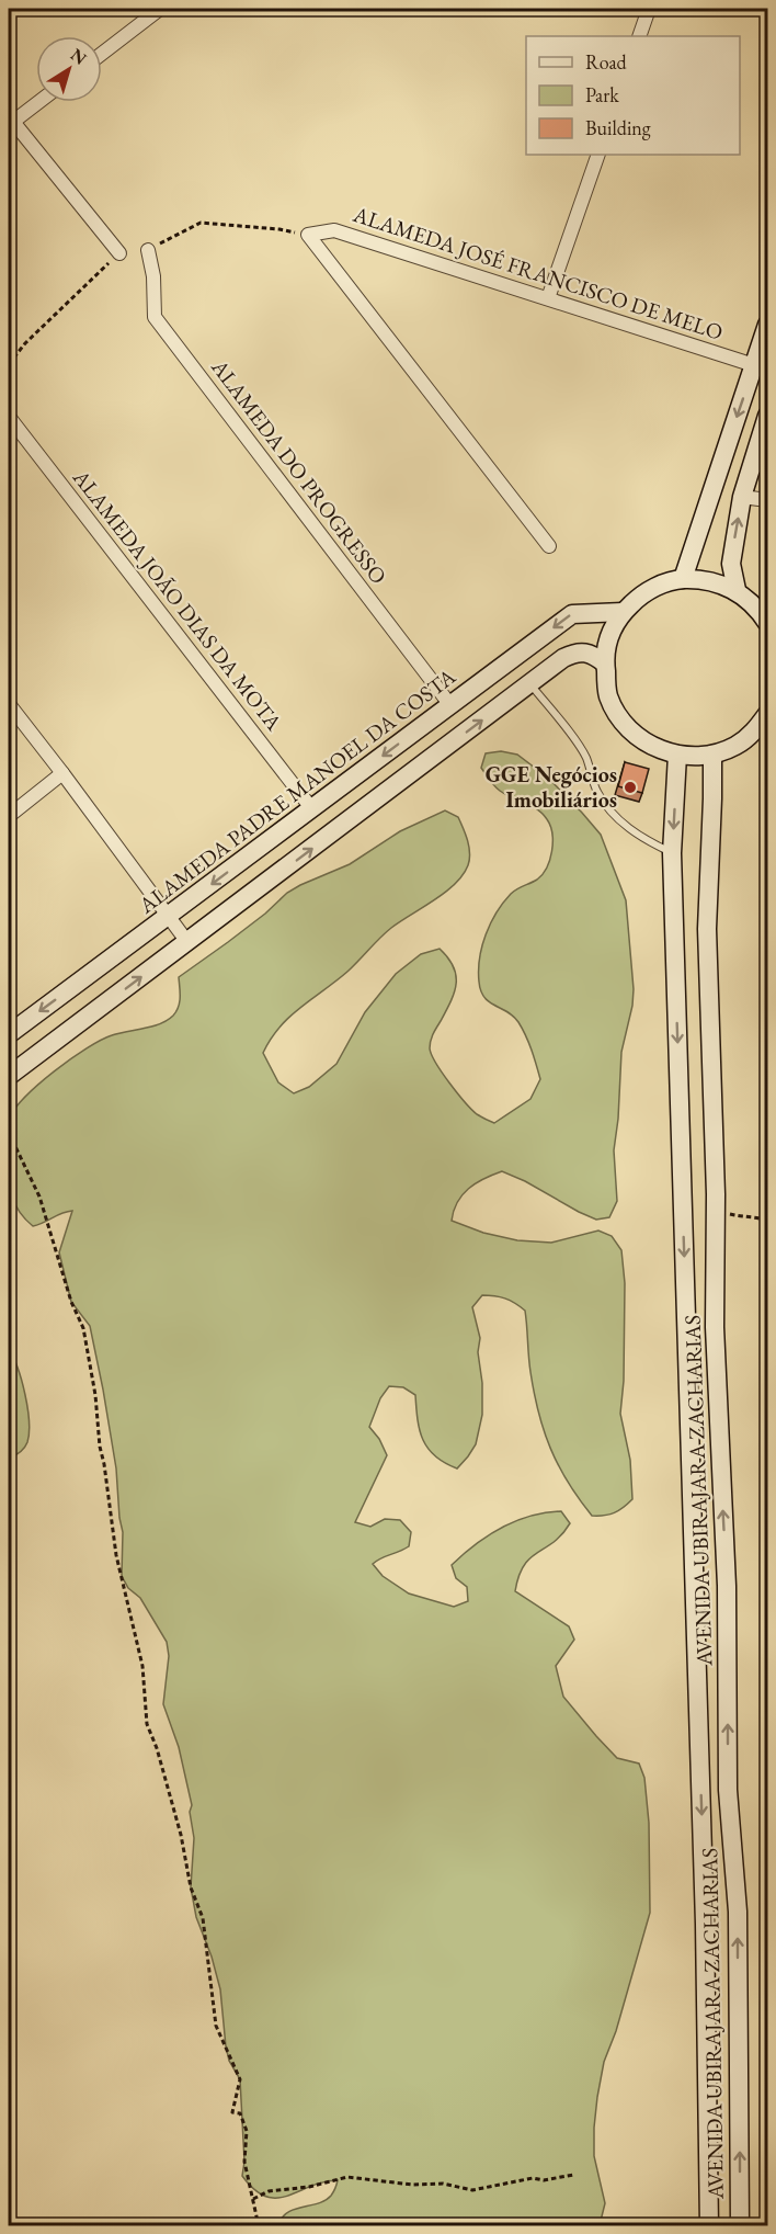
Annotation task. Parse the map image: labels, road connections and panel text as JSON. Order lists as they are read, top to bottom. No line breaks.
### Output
{"streets":{"main road":["ALAMEDA PADRE MANOEL DA COSTA","AVENIDA UBIRAJARA ZACHARIAS"],"street":["ALAMEDA JOSÉ FRANCISCO DE MELO","ALAMEDA DO PROGRESSO","ALAMEDA JOÃO DIAS DA MOTA"]},"crossings":[["ALAMEDA DO PROGRESSO","ALAMEDA PADRE MANOEL DA COSTA"],["ALAMEDA JOÃO DIAS DA MOTA","ALAMEDA PADRE MANOEL DA COSTA"]],"places":["GGE Negócios Imobiliários"],"legend":["Road","Park","Building"],"north":"top right"}
